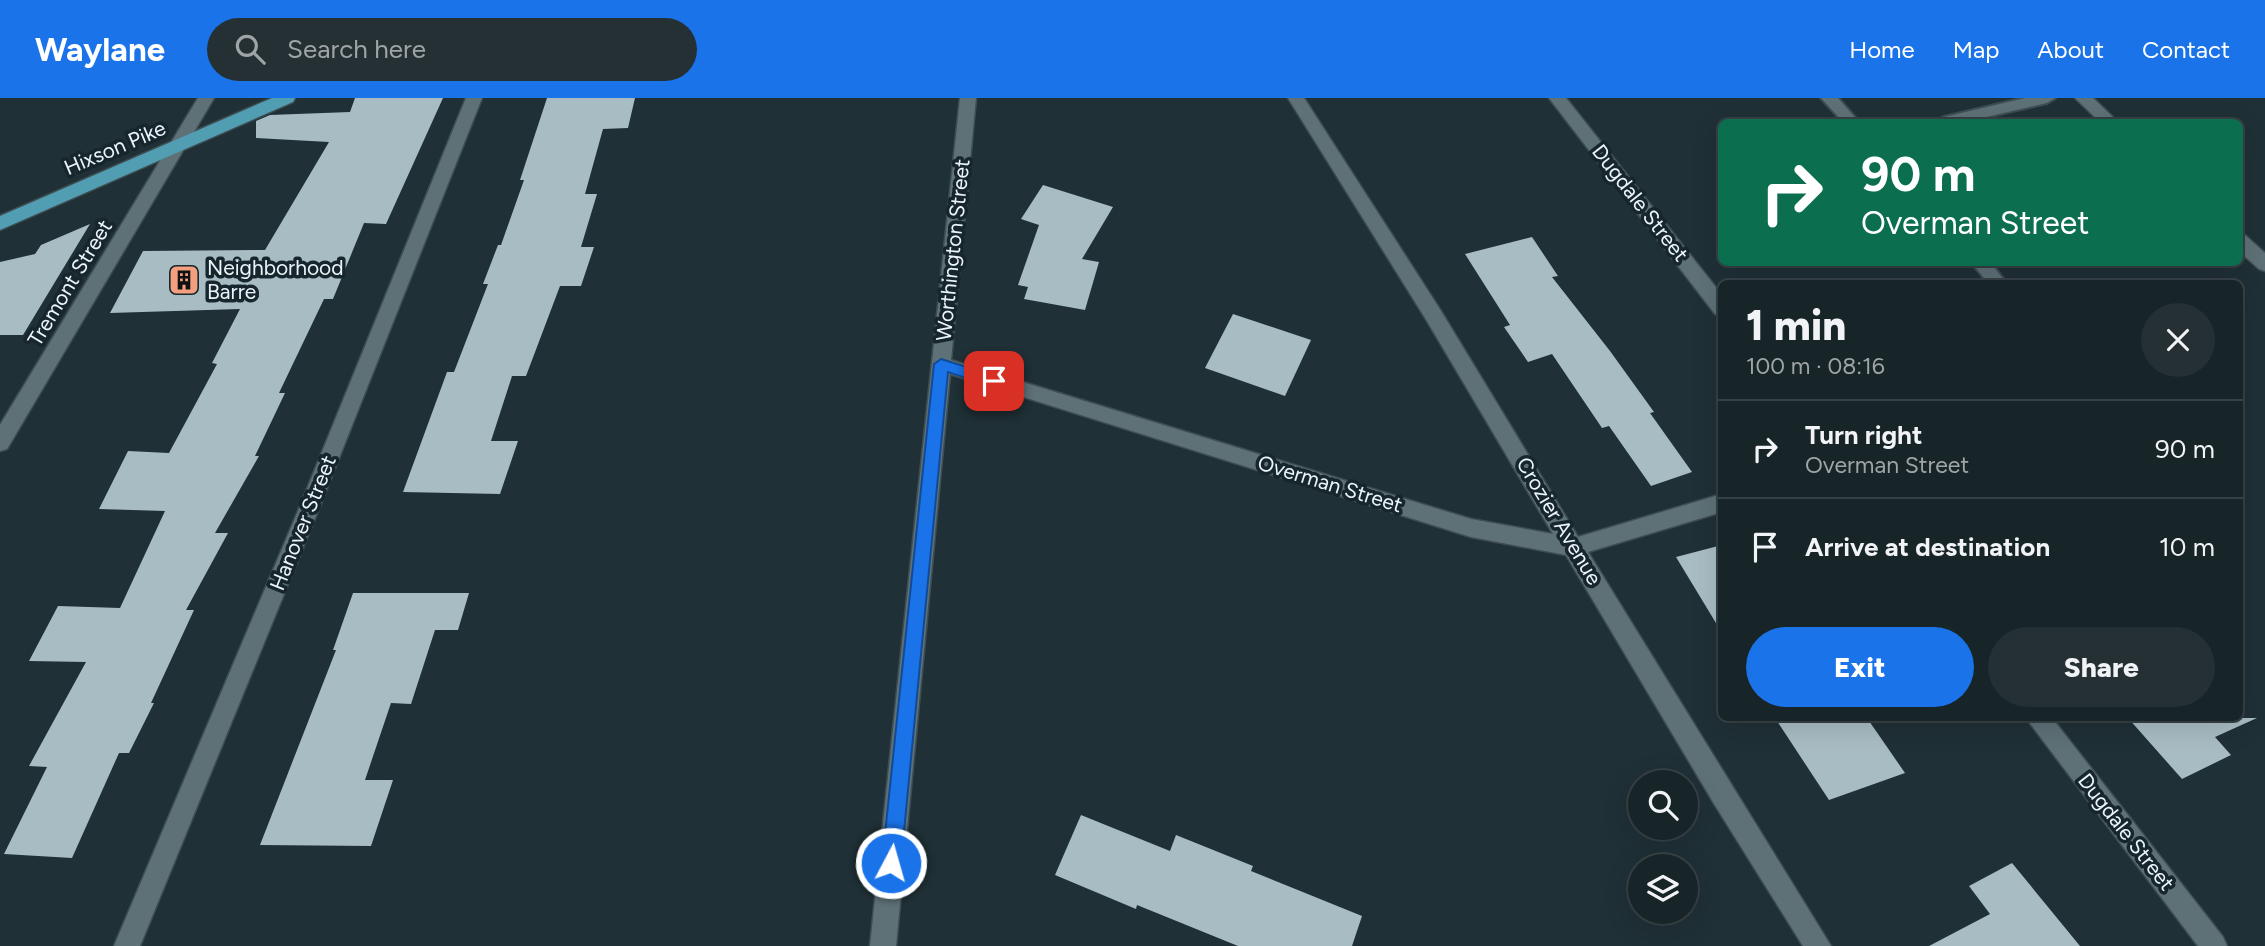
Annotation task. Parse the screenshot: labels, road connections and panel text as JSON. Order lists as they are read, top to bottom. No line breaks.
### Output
{"streets":{"main road":["Hixson Pike"],"street":["Dugdale Street","Worthington Street","Tremont Street","Overman Street","Crozier Avenue","Hanover Street"]},"crossings":[["Hixson Pike","Tremont Street"],["Worthington Street","Overman Street"],["Overman Street","Crozier Avenue"]],"places":{"building":["Neighborhood Barre"]},"page":{"header":"Waylane","search":"Search here","nav":["Home","Map","About","Contact"],"turn":["90 m","Overman Street"],"heading":["1 min","100 m · 08:16"],"list":[{"name":"Turn right","note":"Overman Street","value":"90 m"},{"name":"Arrive at destination","value":"10 m"}],"buttons":["Exit","Share"]}}
